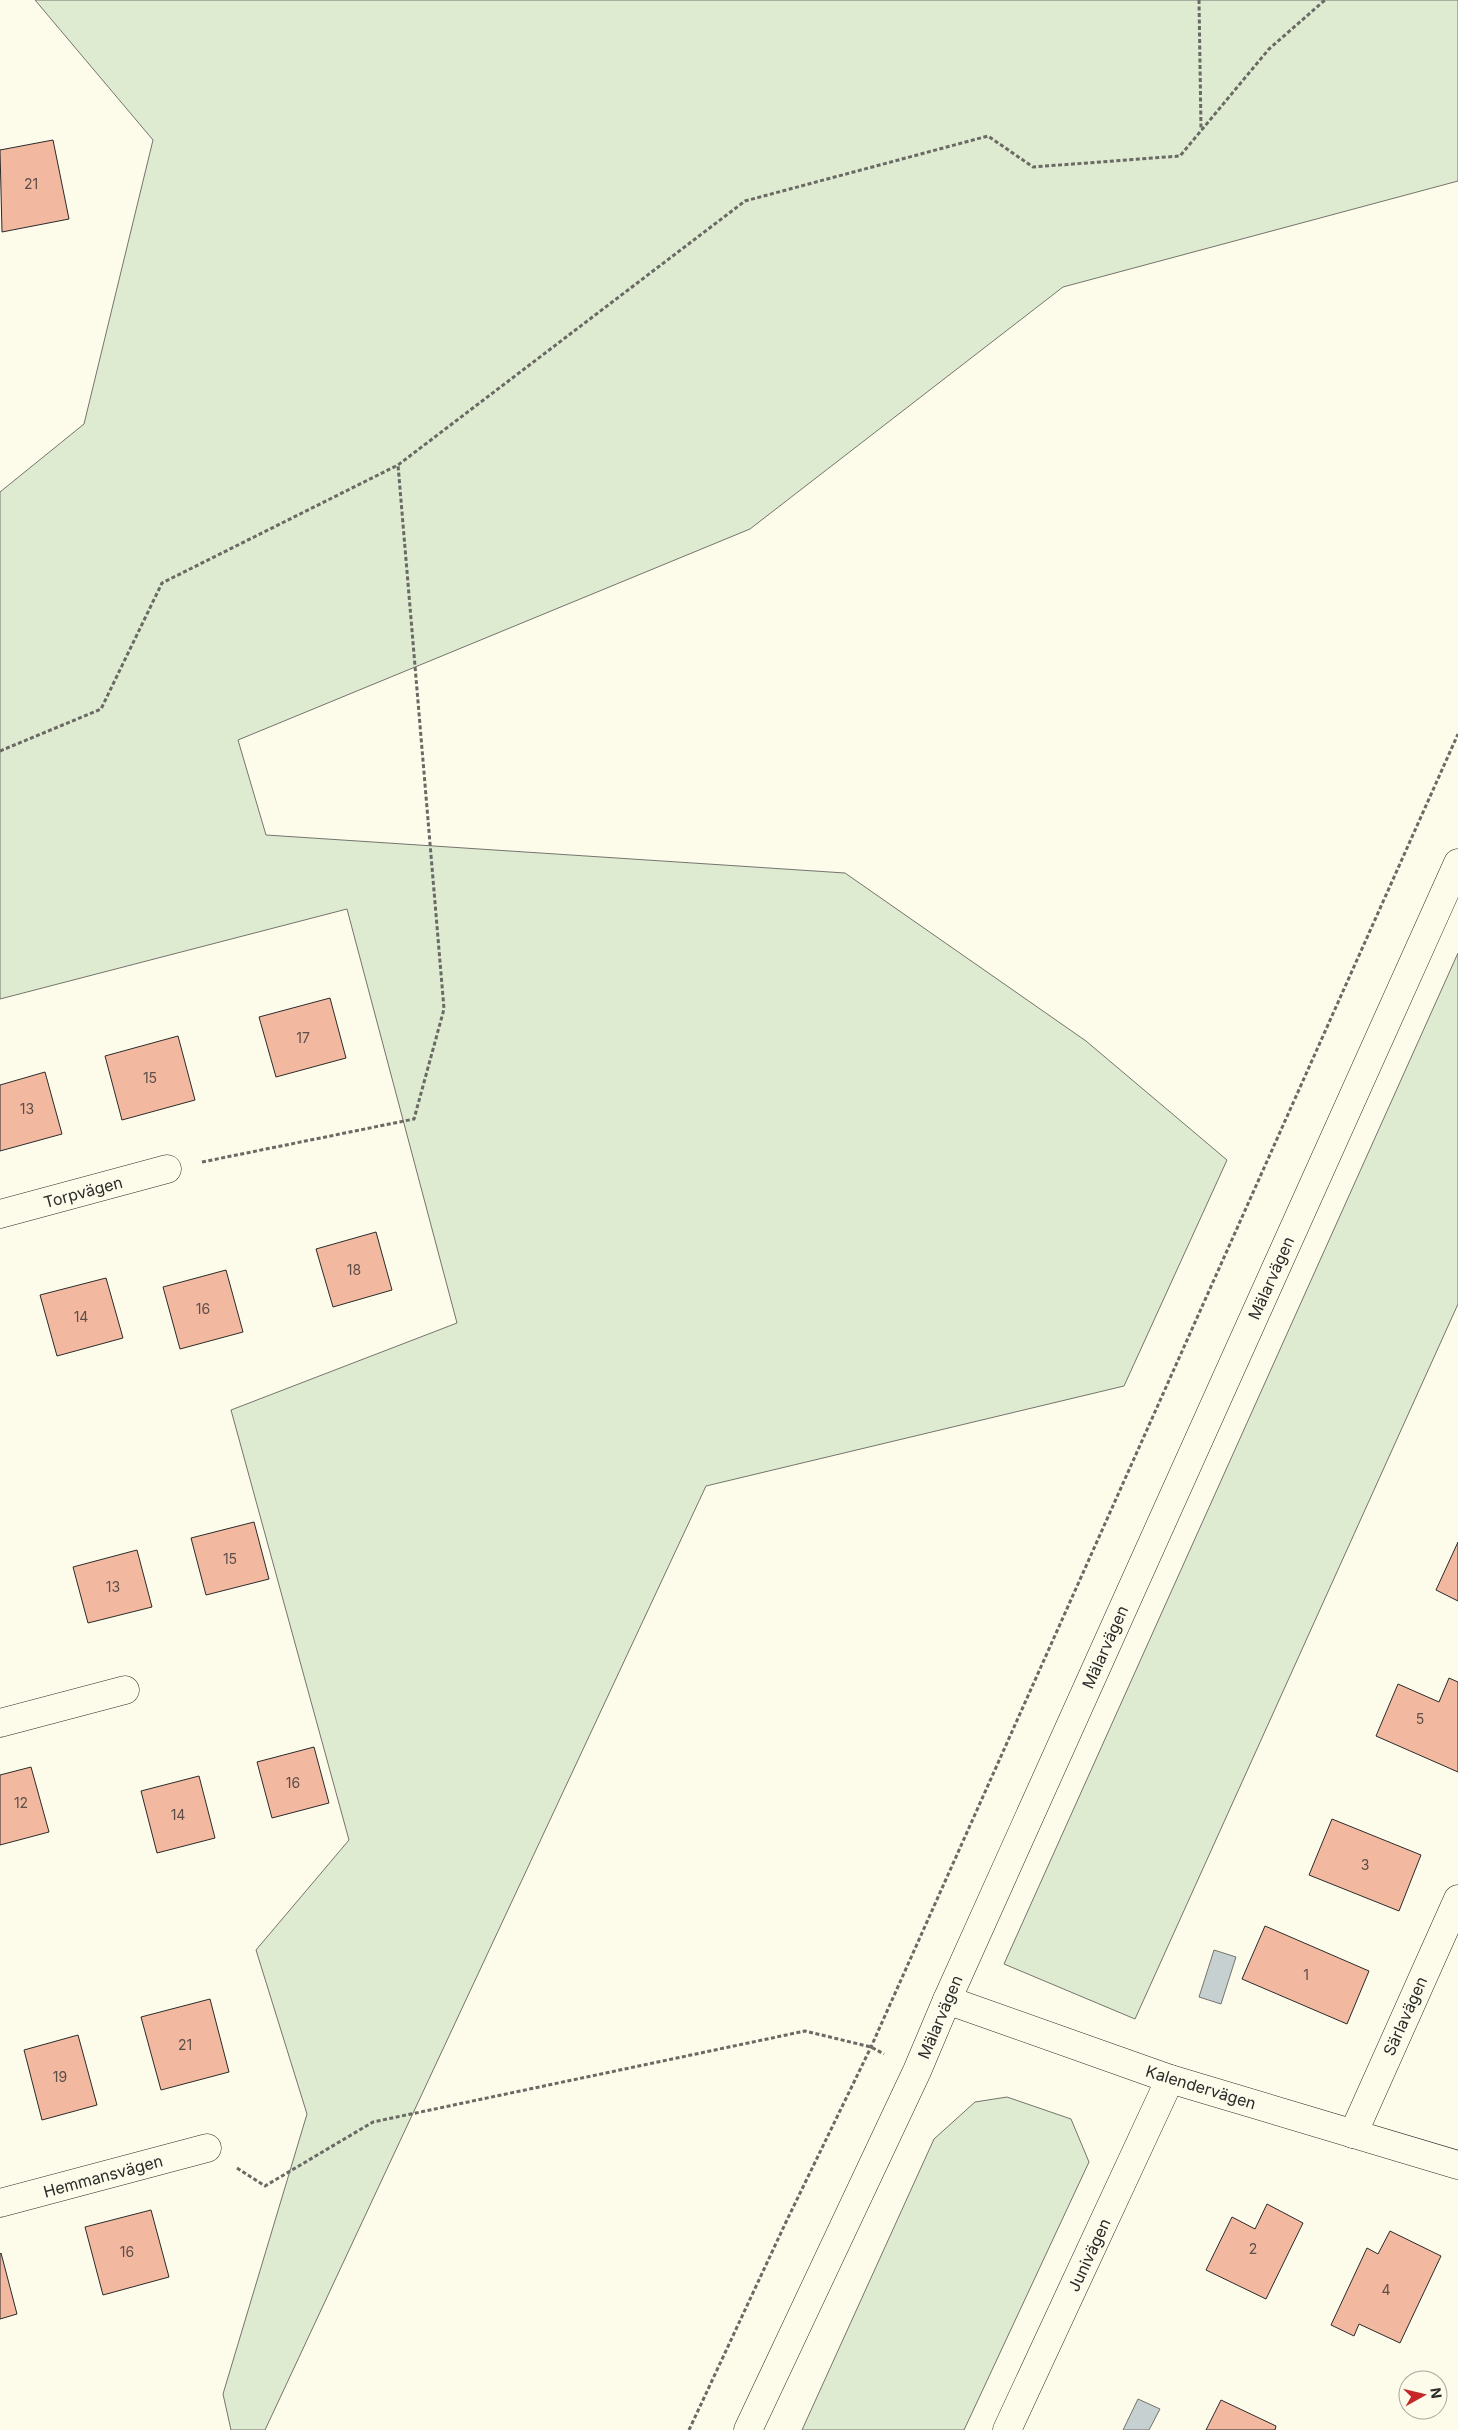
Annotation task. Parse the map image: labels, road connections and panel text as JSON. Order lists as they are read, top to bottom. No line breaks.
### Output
{"streets":{"street":["Torpvägen","Mälarvägen","Särlavägen","Kalendervägen","Hemmansvägen","Junivägen"]},"crossings":[["Mälarvägen","Kalendervägen"],["Särlavägen","Kalendervägen"],["Kalendervägen","Junivägen"]],"house_numbers":["21","17","15","13","18","16","14","15","13","5","16","12","14","3","1","21","19","2","16","4"],"north":"right"}
